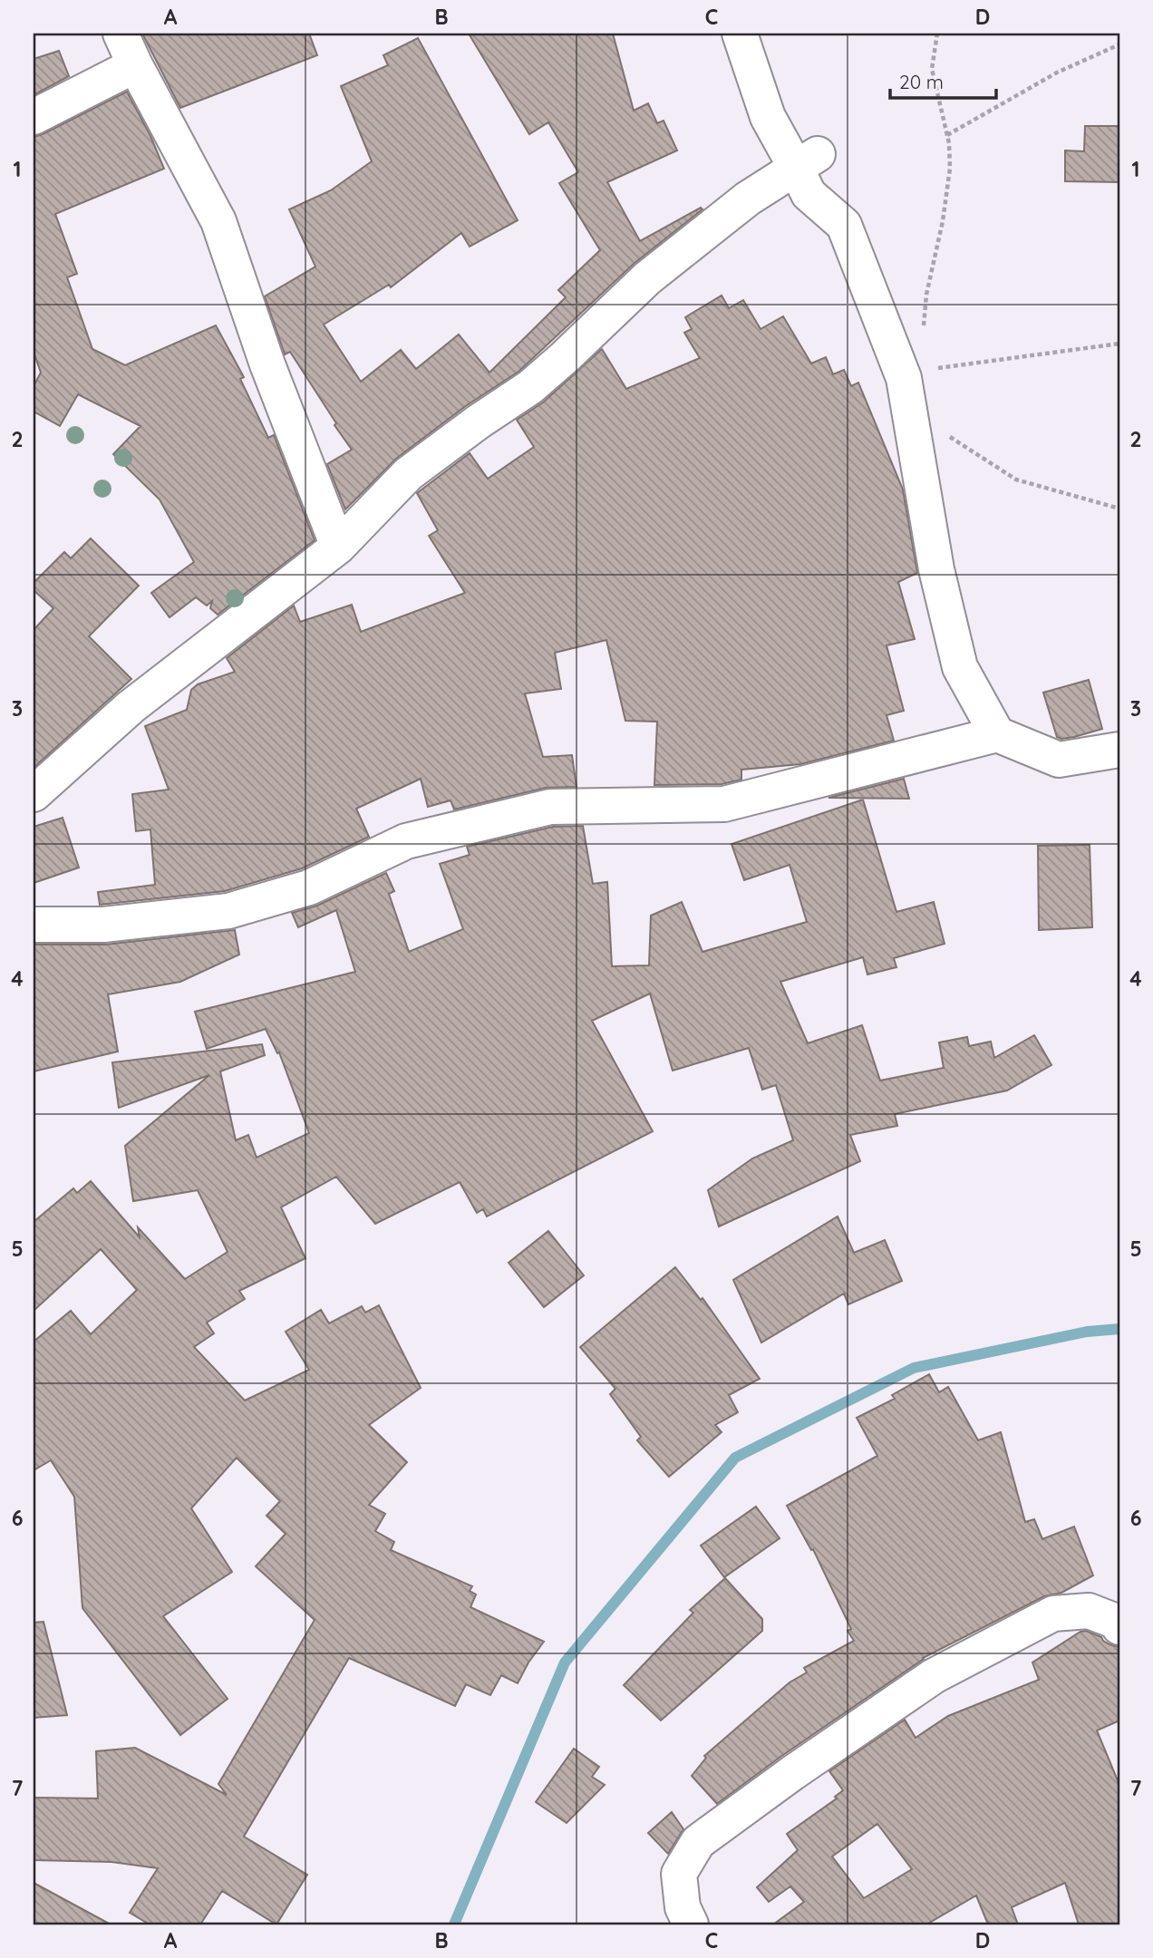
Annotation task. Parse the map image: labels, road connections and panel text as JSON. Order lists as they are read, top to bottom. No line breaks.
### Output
{"scale_bar":"20 m","grid":{"columns":["A","B","C","D"],"rows":["1","2","3","4","5","6","7"]}}
